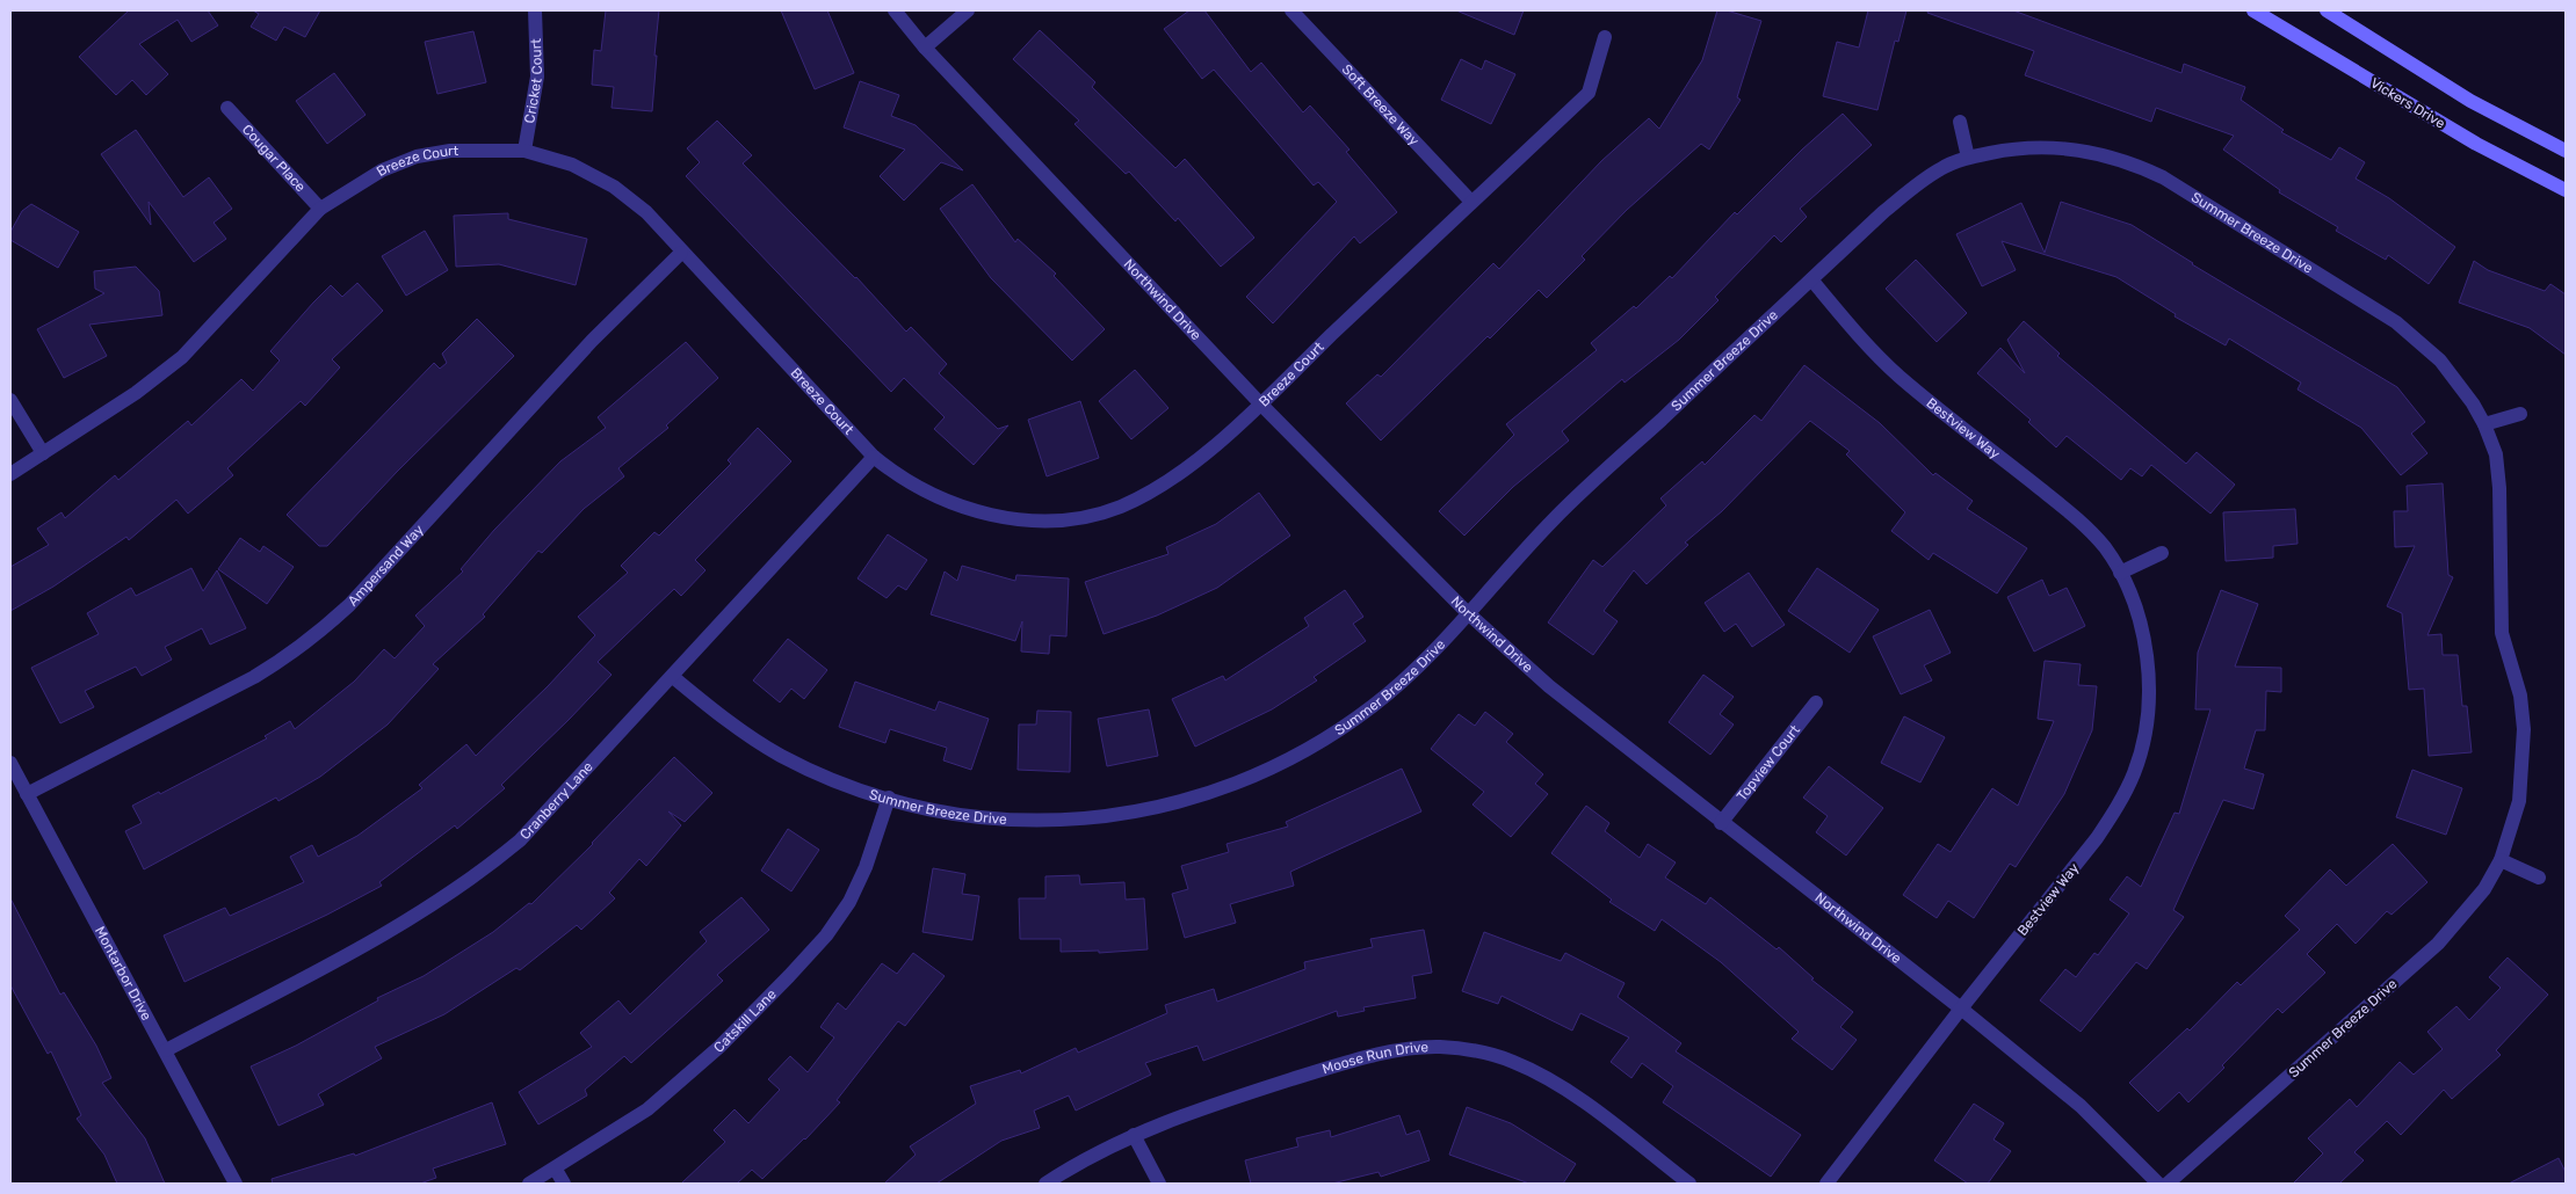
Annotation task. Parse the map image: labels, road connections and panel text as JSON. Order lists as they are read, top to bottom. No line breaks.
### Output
{"streets":{"main road":["Vickers Drive"],"street":["Cricket Court","Soft Breeze Way","Cougar Place","Breeze Court","Summer Breeze Drive","Northwind Drive","Bestview Way","Ampersand Way","Topview Court","Cranberry Lane","Montarbor Drive","Catskill Lane","Moose Run Drive"]},"crossings":[["Cricket Court","Breeze Court"],["Soft Breeze Way","Breeze Court"],["Cougar Place","Breeze Court"],["Breeze Court","Northwind Drive"],["Breeze Court","Ampersand Way"],["Breeze Court","Cranberry Lane"],["Summer Breeze Drive","Northwind Drive"],["Summer Breeze Drive","Bestview Way"],["Summer Breeze Drive","Cranberry Lane"],["Summer Breeze Drive","Catskill Lane"],["Northwind Drive","Bestview Way"],["Northwind Drive","Topview Court"],["Ampersand Way","Montarbor Drive"],["Cranberry Lane","Montarbor Drive"]]}
